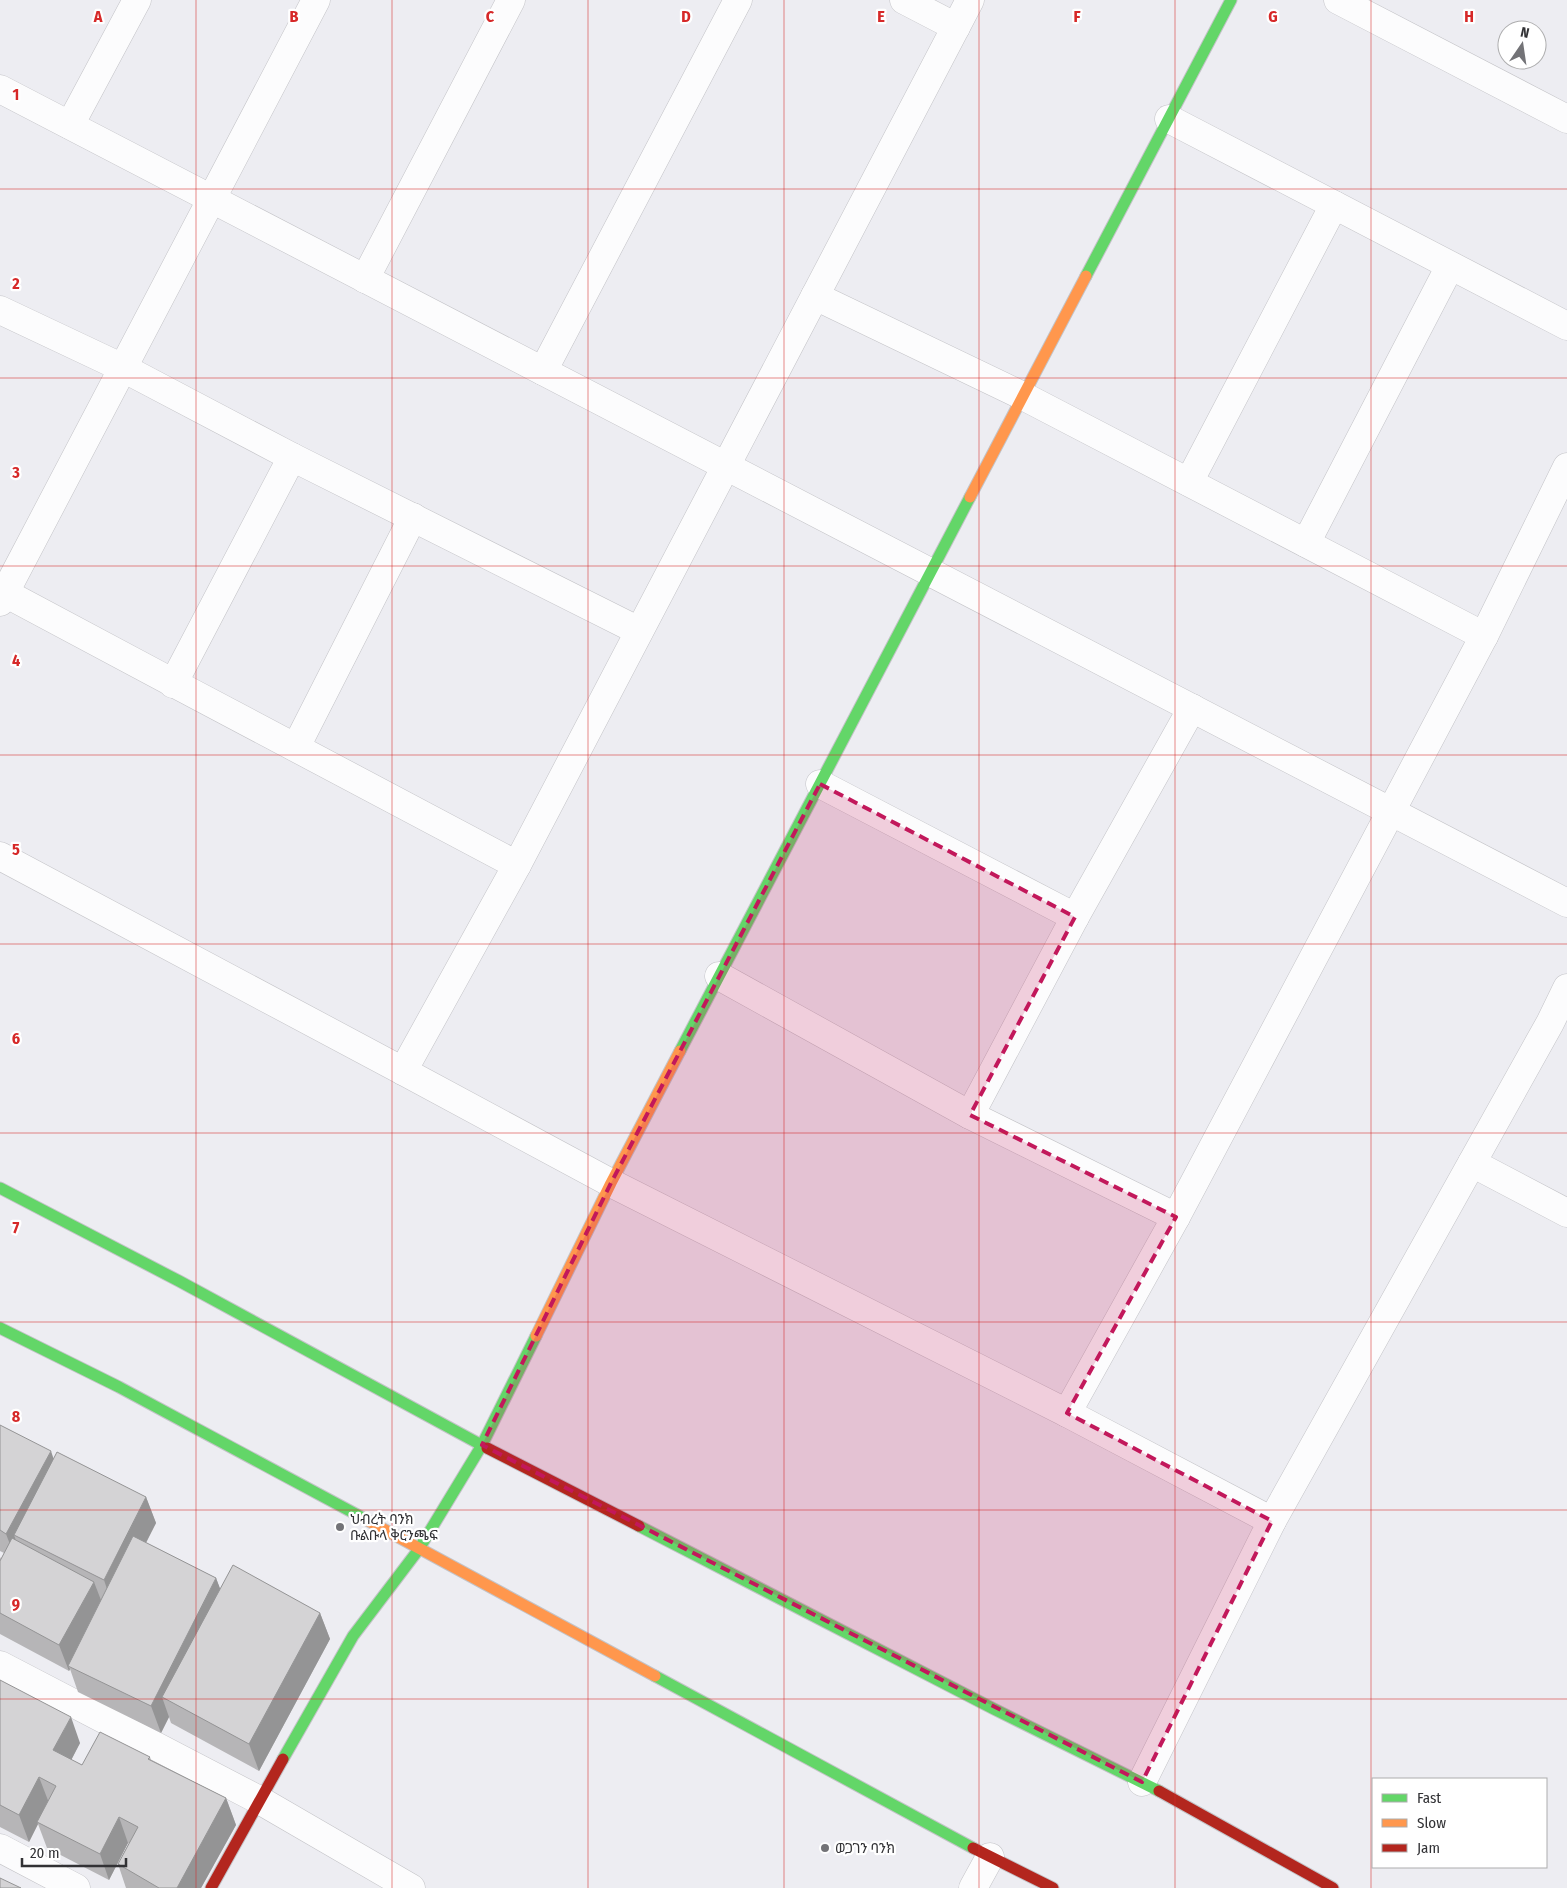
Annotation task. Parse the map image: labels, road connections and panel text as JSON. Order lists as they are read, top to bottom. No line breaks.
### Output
{"places":["ህብረት ባንክ ቡልቡላ ቅርንጫፍ","ወጋገን ባንክ"],"legend":["Fast","Slow","Jam"],"scale_bar":"20 m","north":"top","grid":{"columns":["A","B","C","D","E","F","G","H"],"rows":["1","2","3","4","5","6","7","8","9"]}}
